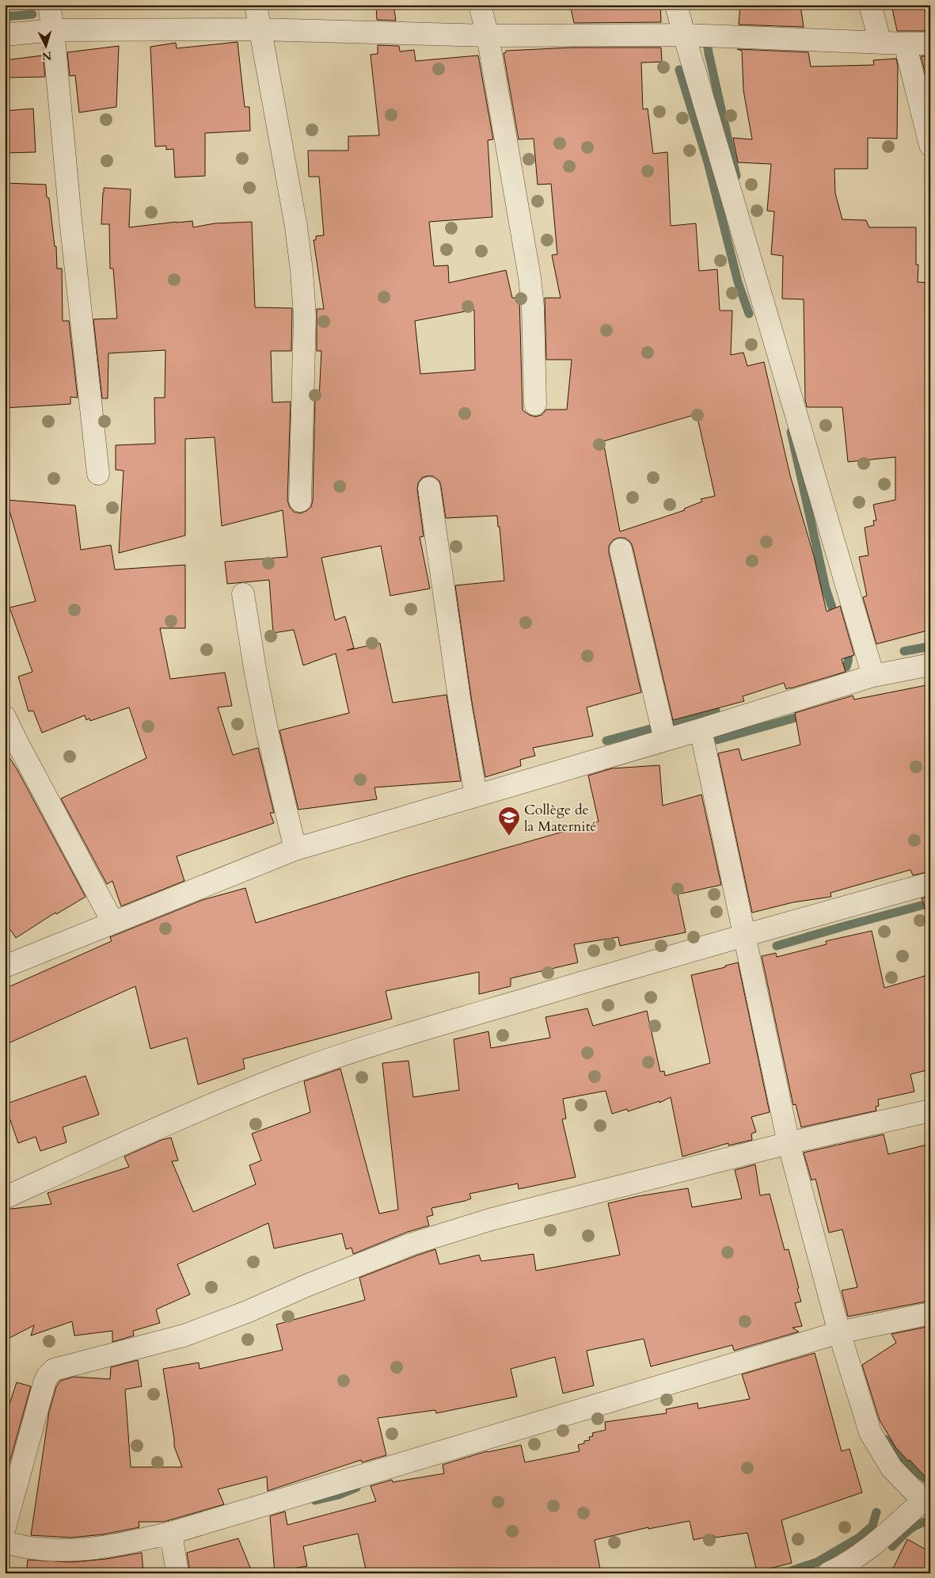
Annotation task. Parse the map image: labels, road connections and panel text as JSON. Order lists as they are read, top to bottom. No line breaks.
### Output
{"places":{"school or university":["Collège de la Maternité"]},"north":"bottom"}
